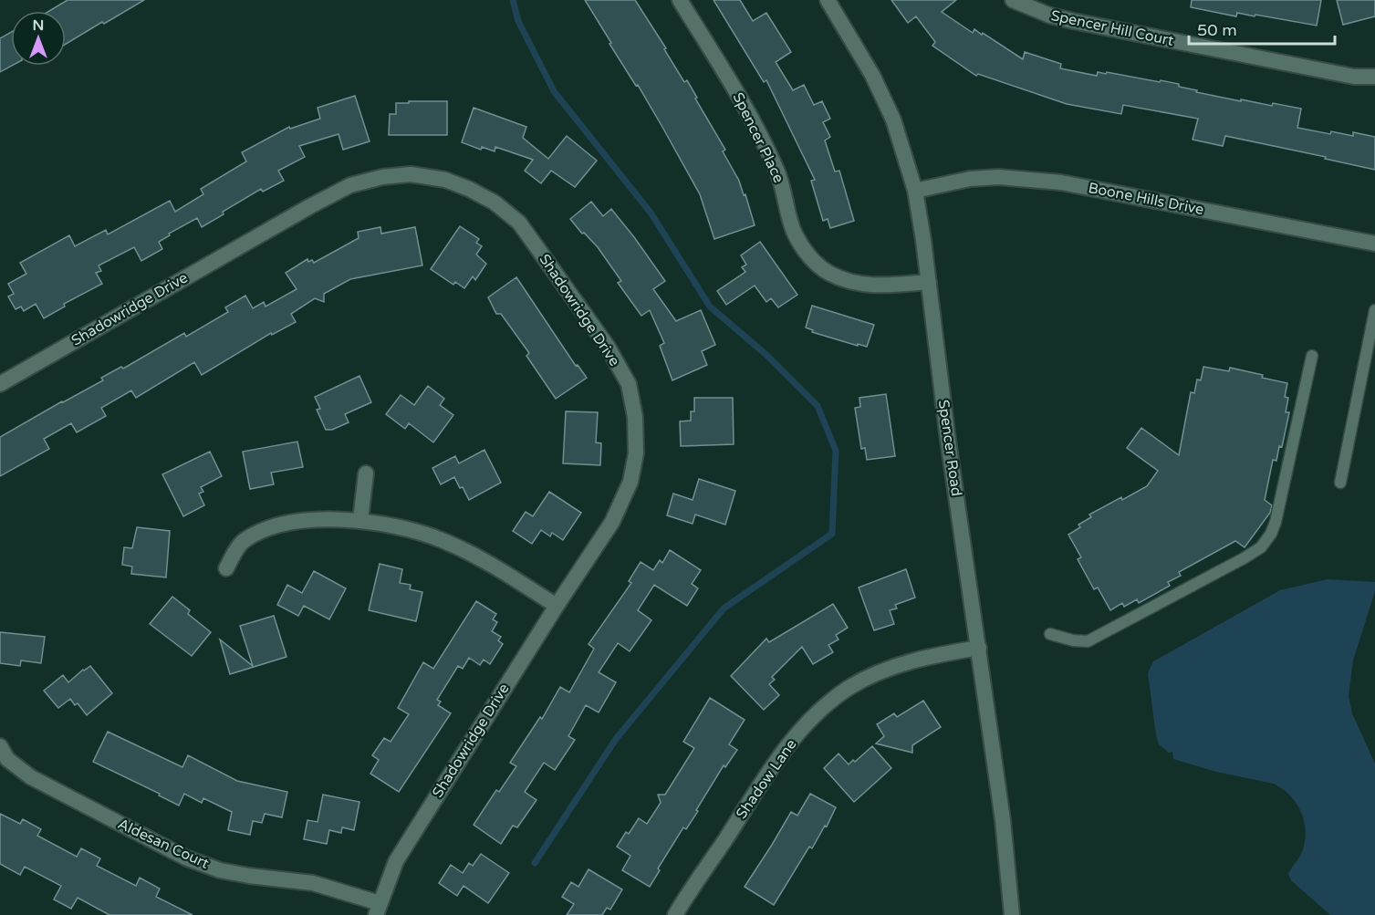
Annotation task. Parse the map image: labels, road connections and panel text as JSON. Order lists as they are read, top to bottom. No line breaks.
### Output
{"streets":{"street":["Spencer Hill Court","Spencer Place","Boone Hills Drive","Shadowridge Drive","Spencer Road","Shadow Lane","Aldesan Court"]},"crossings":[["Spencer Place","Spencer Road"],["Boone Hills Drive","Spencer Road"],["Shadowridge Drive","Aldesan Court"],["Spencer Road","Shadow Lane"]],"scale_bar":"50 m","north":"top"}
